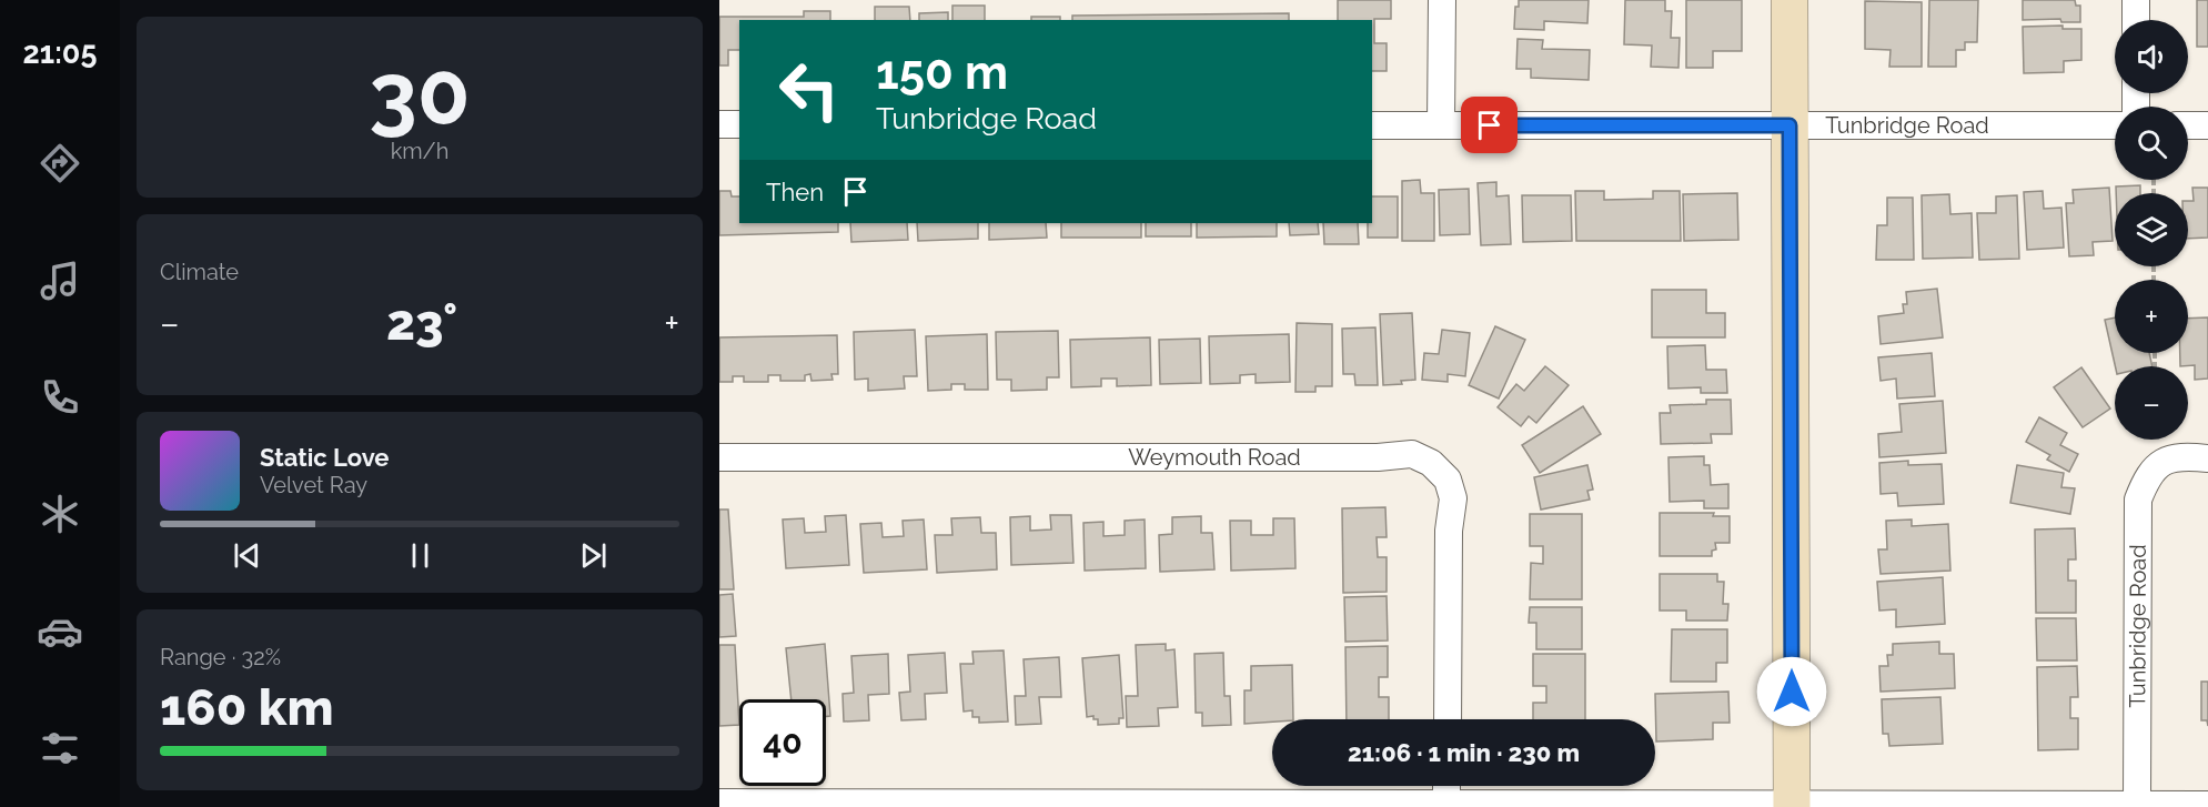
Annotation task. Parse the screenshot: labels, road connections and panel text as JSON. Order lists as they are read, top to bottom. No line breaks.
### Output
{"streets":{"street":["Tunbridge Road","Weymouth Road"]},"page":{"tabs":"21:05","tile":[["30","km/h"],"Climate",["Range · 32%","160 km"]],"map_buttons":["+","−"],"turn":["150 m","Tunbridge Road"],"then":"Then","heat":["−","23°","+"],"song":["Static Love","Velvet Ray"],"limit":"40","trip":"21:06 · 1 min · 230 m"}}
